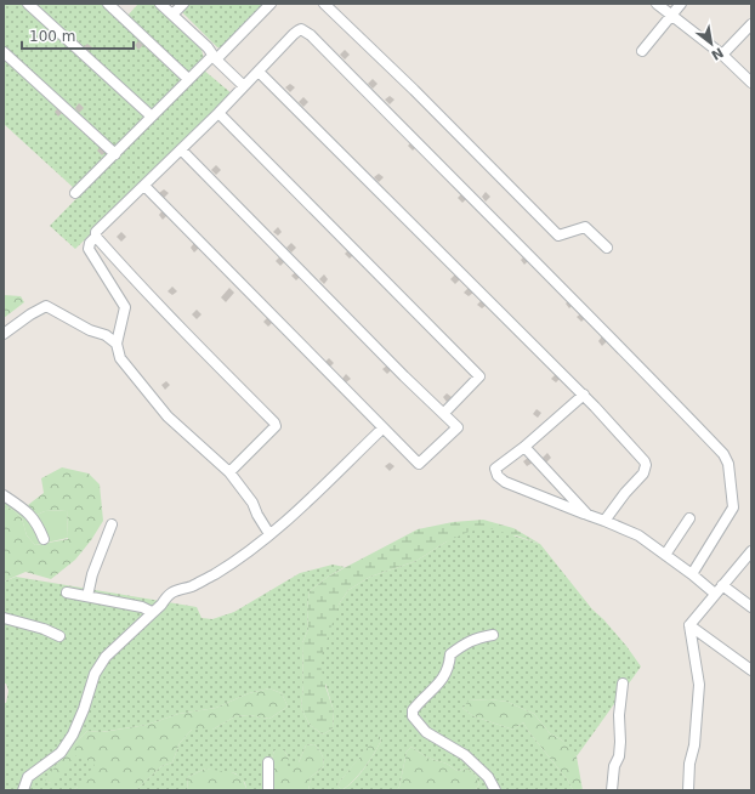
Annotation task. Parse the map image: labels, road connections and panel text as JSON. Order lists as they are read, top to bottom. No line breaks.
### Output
{"scale_bar":"100 m","north":"bottom right"}
